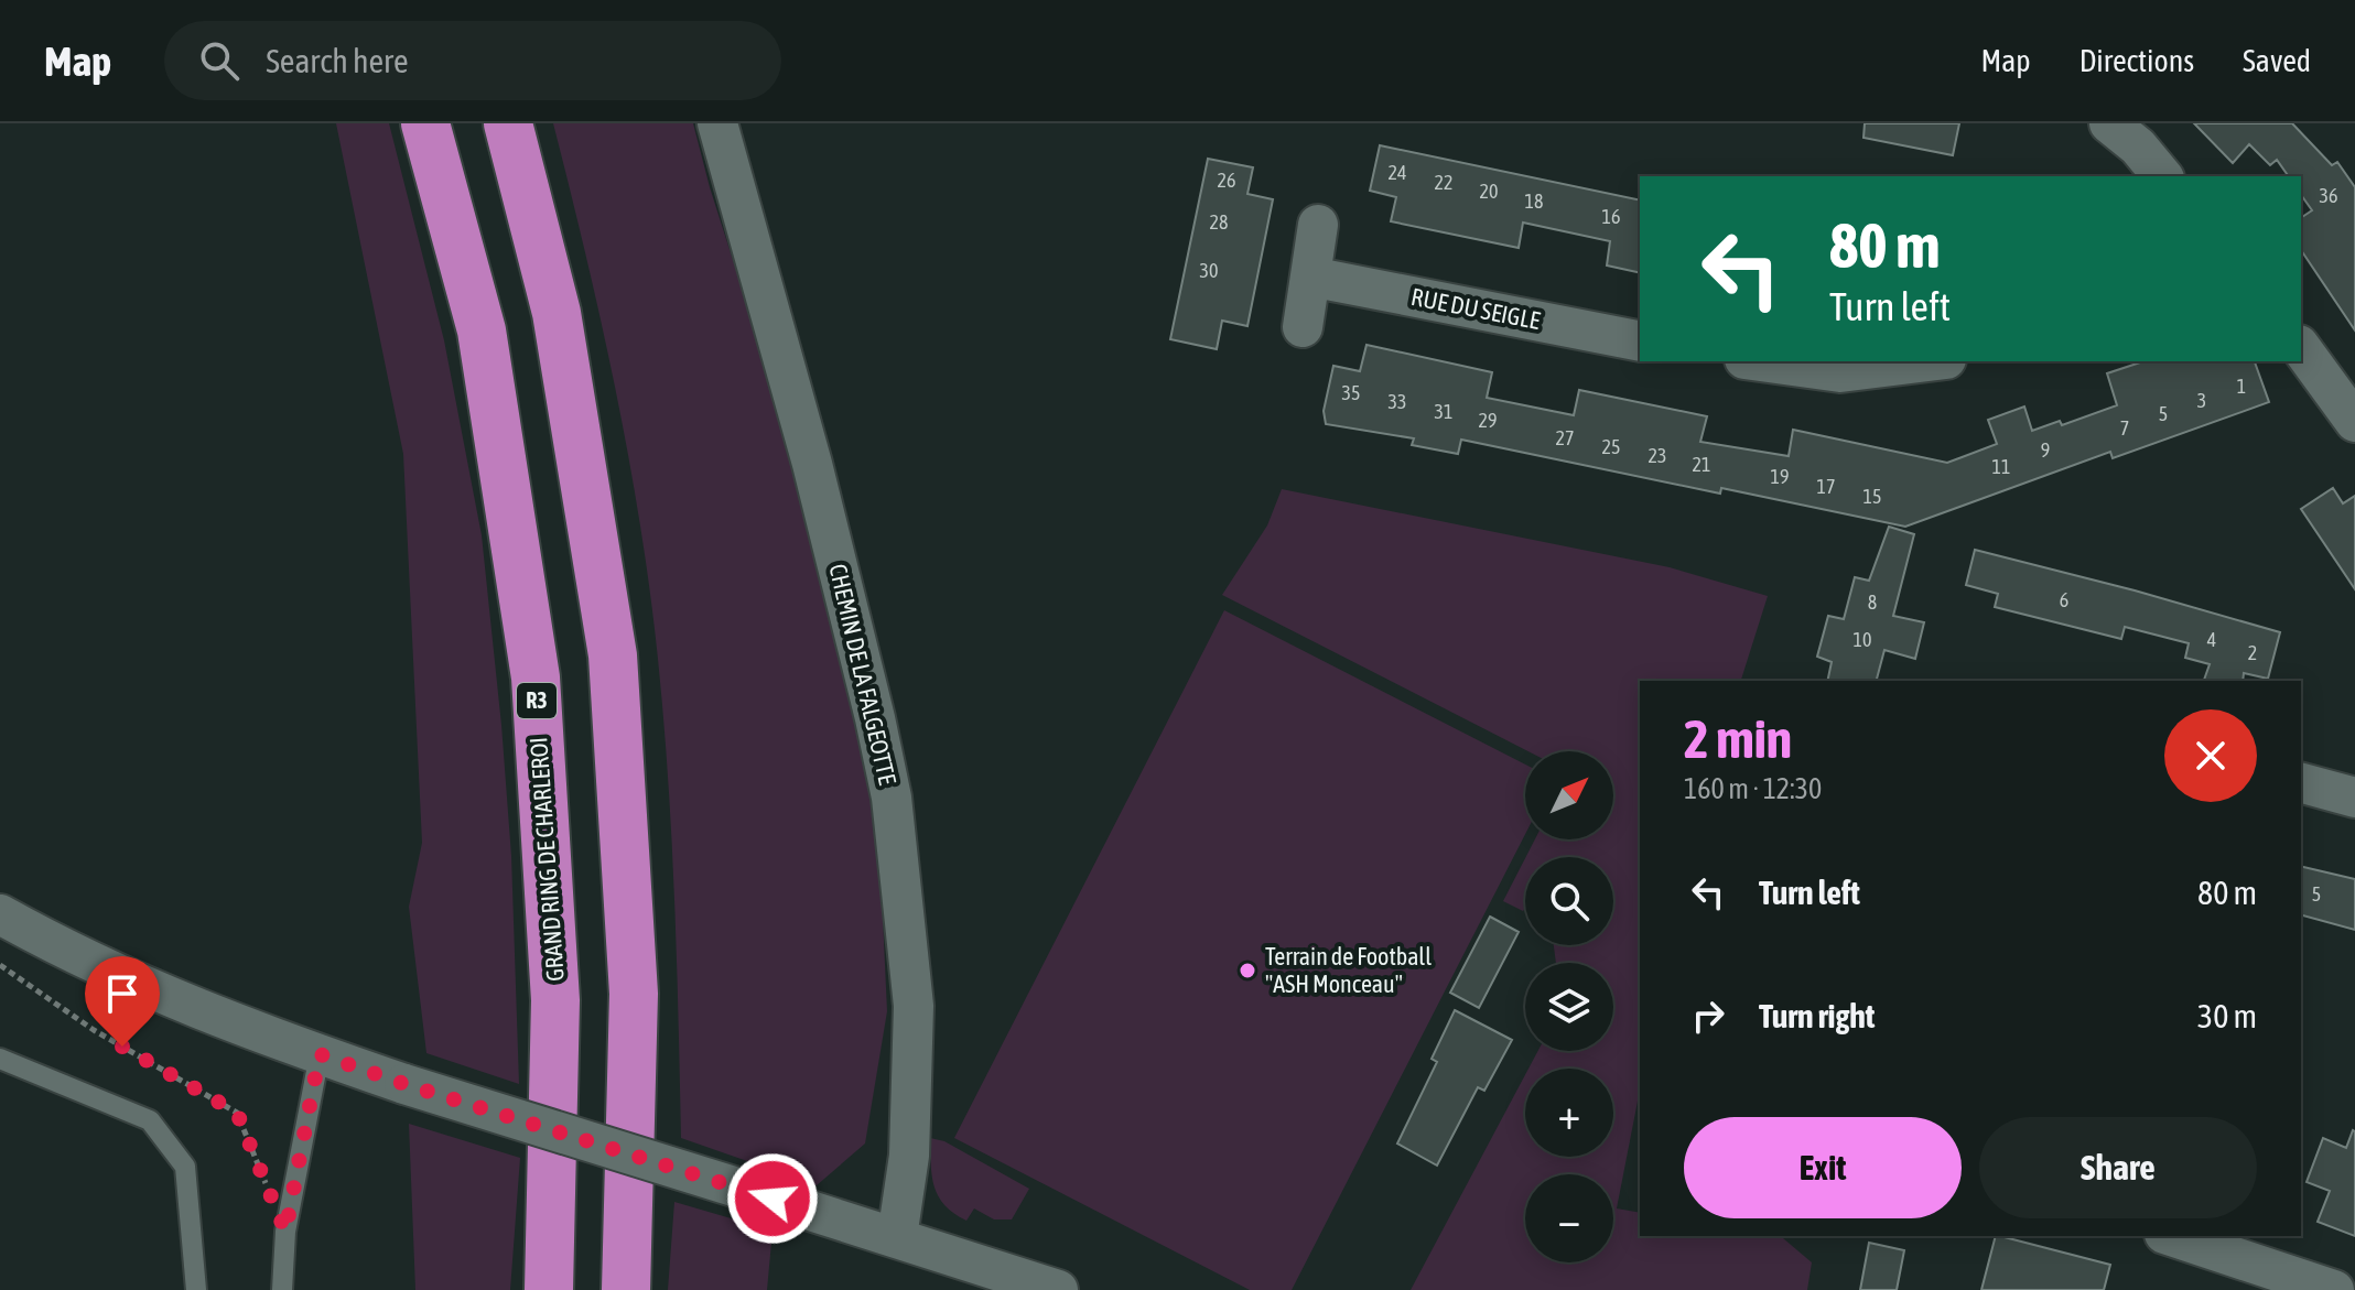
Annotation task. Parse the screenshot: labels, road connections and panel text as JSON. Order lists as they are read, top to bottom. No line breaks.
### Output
{"streets":{"highway":["R3","GRAND RING DE CHARLEROI"],"street":["RUE DU SEIGLE","CHEMIN DE LA FALGEOTTE"]},"places":["Terrain de Football \"ASH Monceau\""],"house_numbers":["24","26","22","20","36","18","16","28","30","1","35","3","33","31","5","29","7","27","25","9","23","21","11","19","17","15","6","8","10","4","2","5"],"north":"top right","page":{"header":"Map","search":"Search here","nav":["Map","Directions","Saved"],"turn":["80 m","Turn left"],"heading":["2 min","160 m · 12:30"],"map_buttons":["+","−"],"list":[{"name":"Turn left","value":"80 m"},{"name":"Turn right","value":"30 m"}],"buttons":["Exit","Share"]}}
